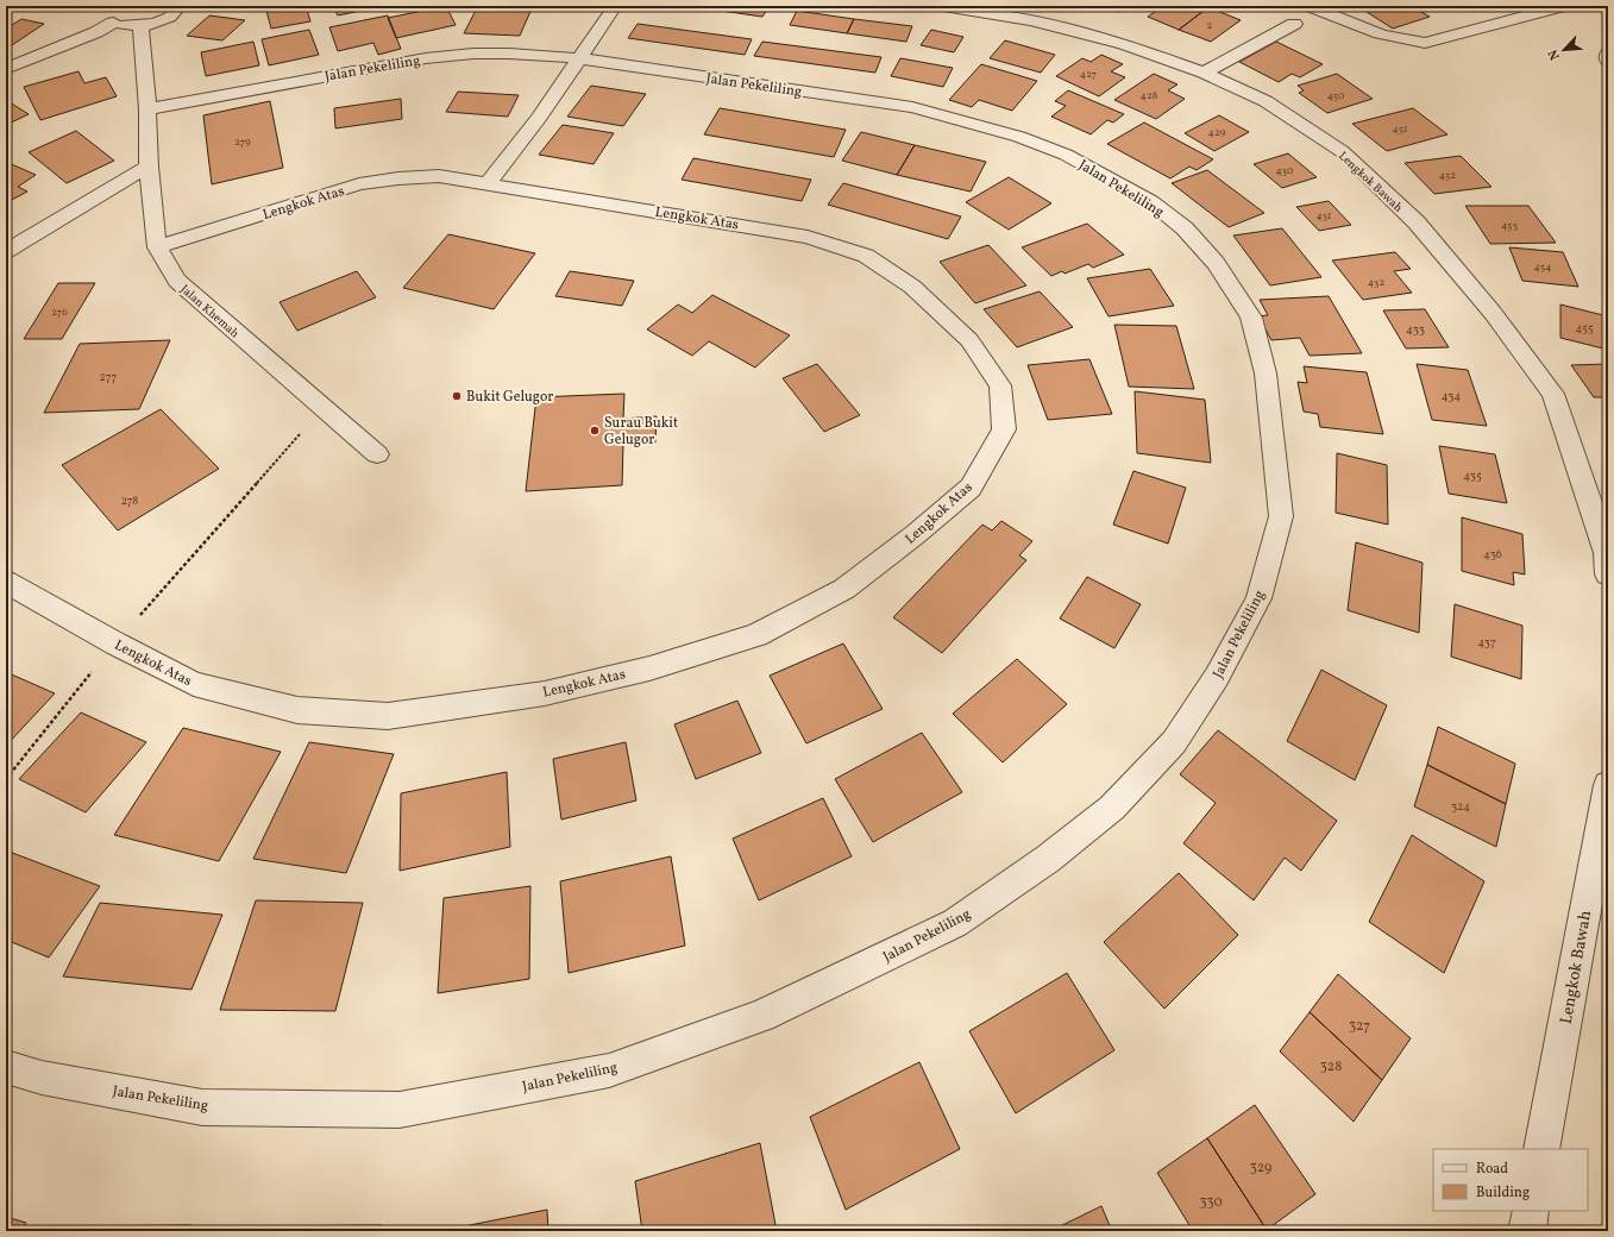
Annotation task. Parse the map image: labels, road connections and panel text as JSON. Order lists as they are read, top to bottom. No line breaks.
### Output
{"streets":{"street":["Jalan Pekeliling","Lengkok Bawah","Lengkok Atas","Jalan Khemah"]},"crossings":[["Jalan Pekeliling","Jalan Khemah"],["Lengkok Atas","Jalan Khemah"]],"places":["Bukit Gelugor","Surau Bukit Gelugor"],"house_numbers":["2","427","428","450","451","429","279","430","452","431","453","454","432","276","455","433","277","434","435","278","436","437","324","327","328","329","330"],"legend":["Road","Building"],"north":"bottom left"}
